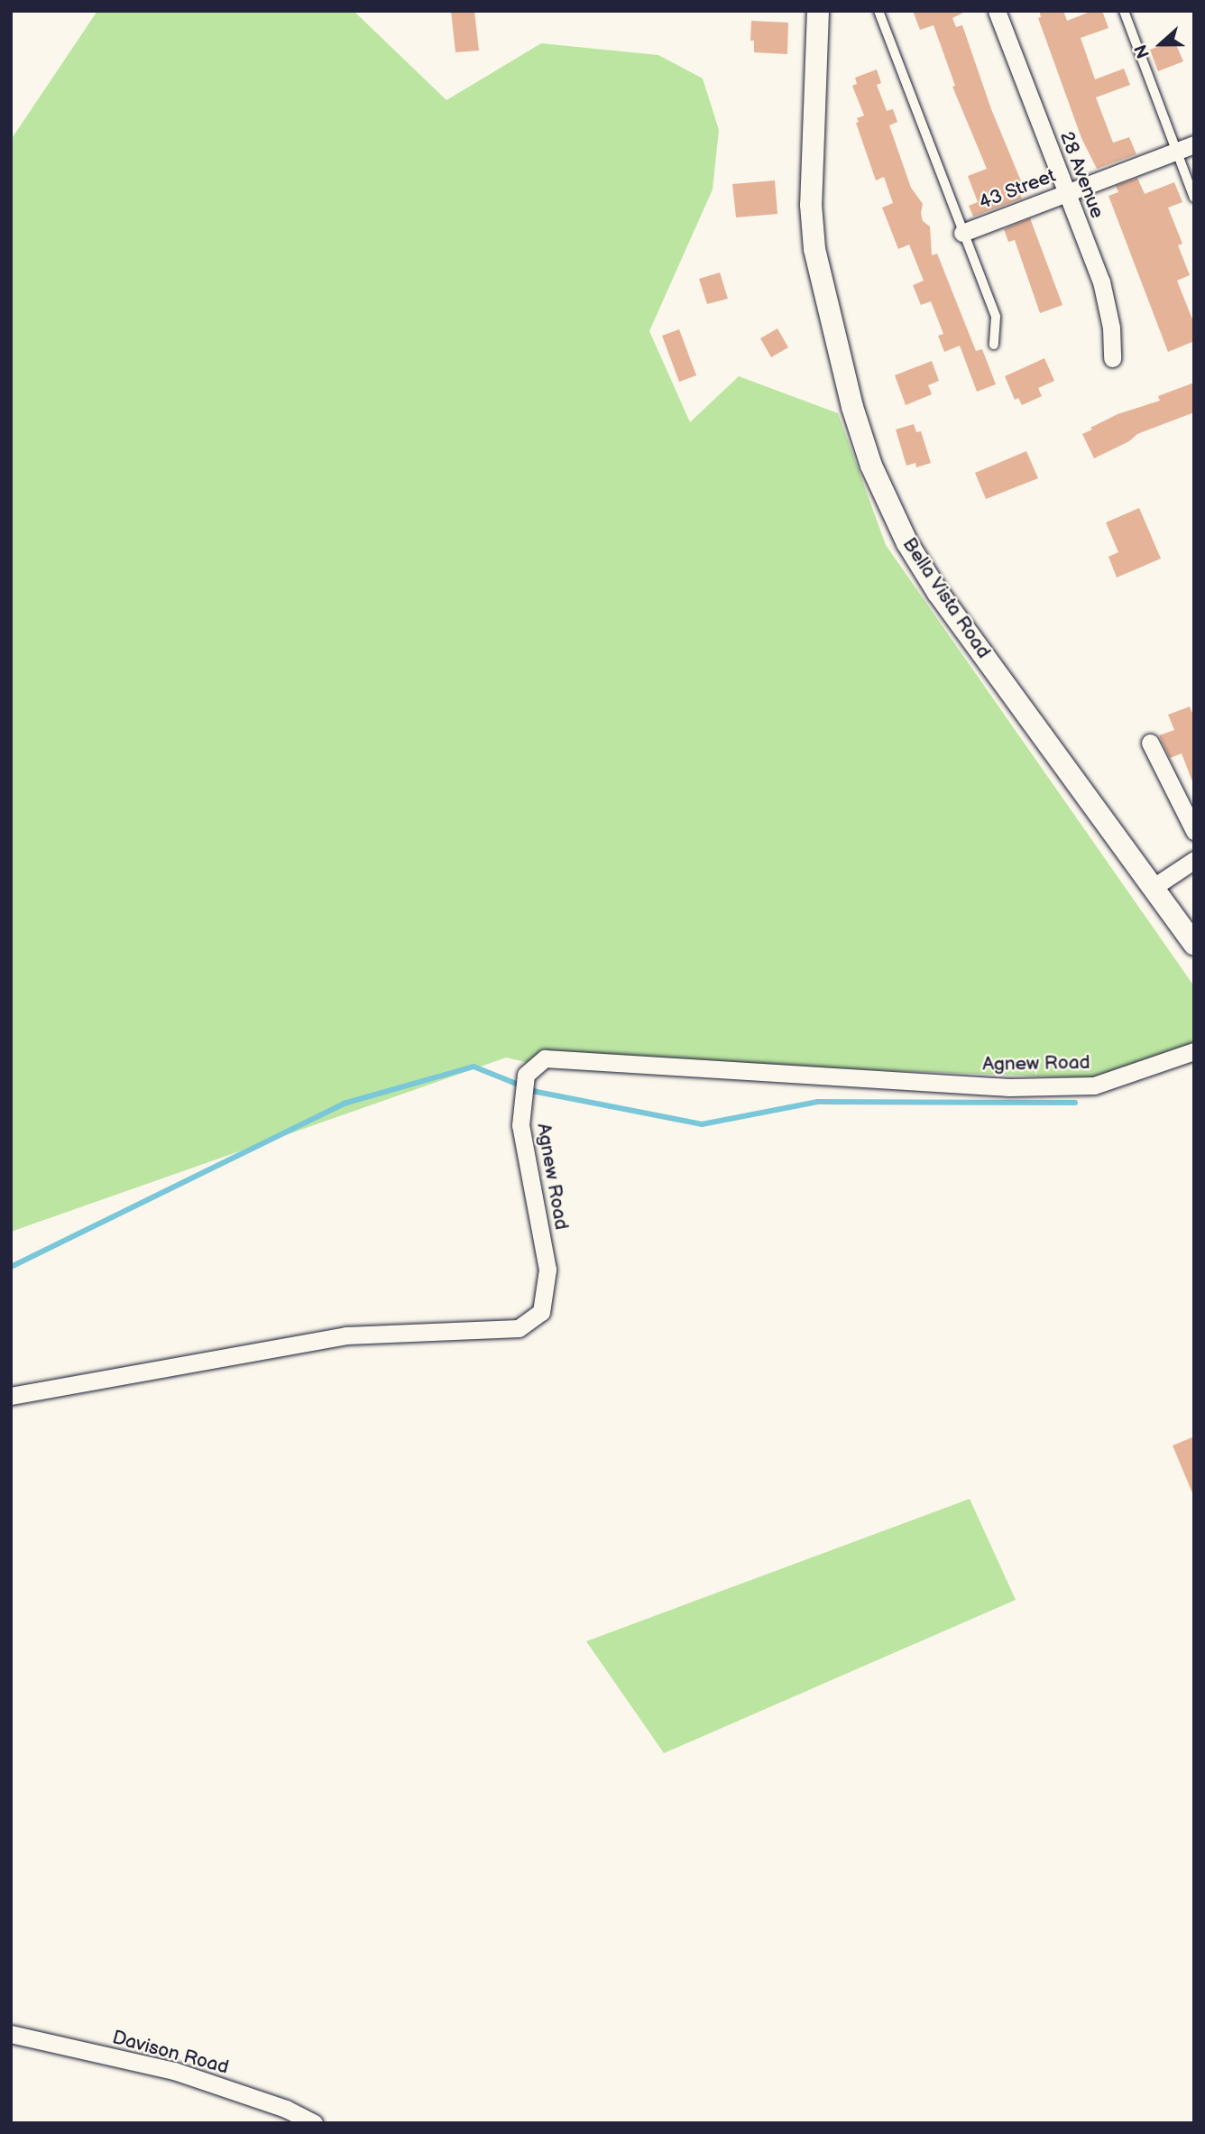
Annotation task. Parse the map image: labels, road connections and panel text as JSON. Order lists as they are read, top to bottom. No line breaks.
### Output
{"streets":{"street":["28 Avenue","43 Street","Bella Vista Road","Agnew Road","Davison Road"]},"crossings":[["28 Avenue","43 Street"]],"north":"left"}
